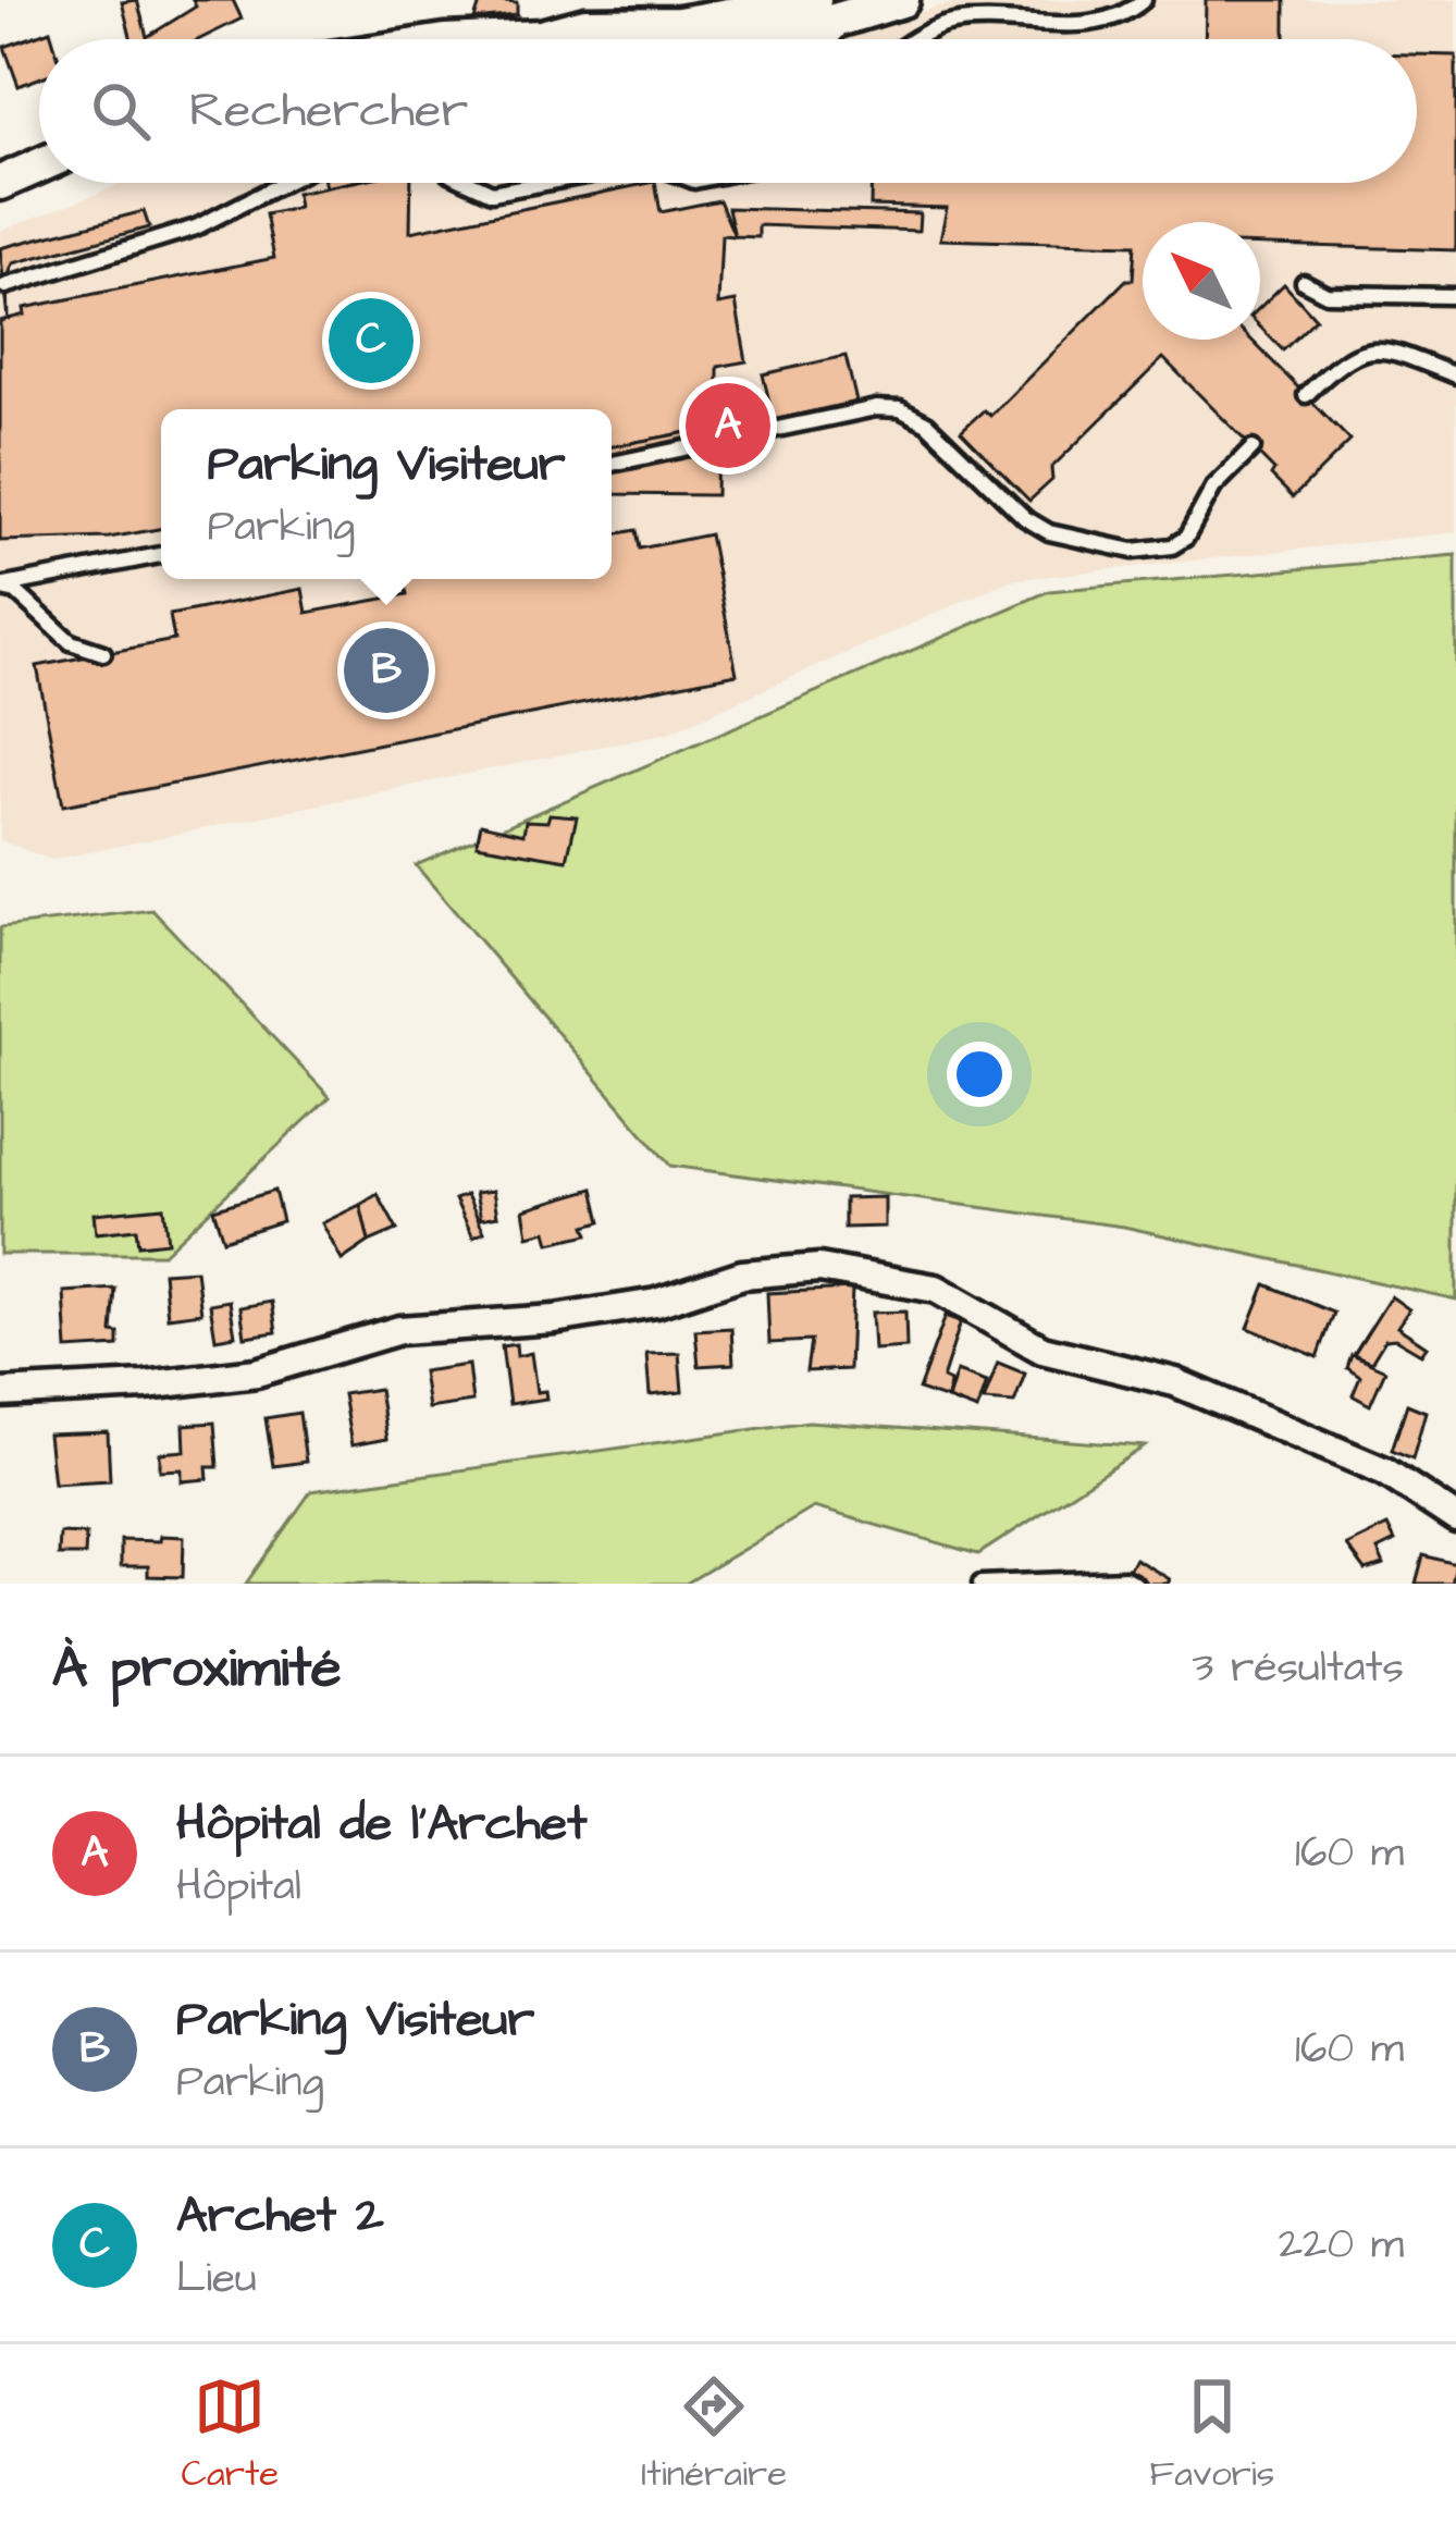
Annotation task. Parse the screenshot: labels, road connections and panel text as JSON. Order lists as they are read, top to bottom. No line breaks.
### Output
{"north":"top left","page":{"search":"Rechercher","pins":["C","A","B"],"popup":["Parking Visiteur","Parking"],"heading":["À proximité","3 résultats"],"list":[{"mark":"A","name":"Hôpital de l'Archet","note":"Hôpital","value":"160 m"},{"mark":"B","name":"Parking Visiteur","note":"Parking","value":"160 m"},{"mark":"C","name":"Archet 2","note":"Lieu","value":"220 m"}],"nav":["Carte","Itinéraire","Favoris"]}}
